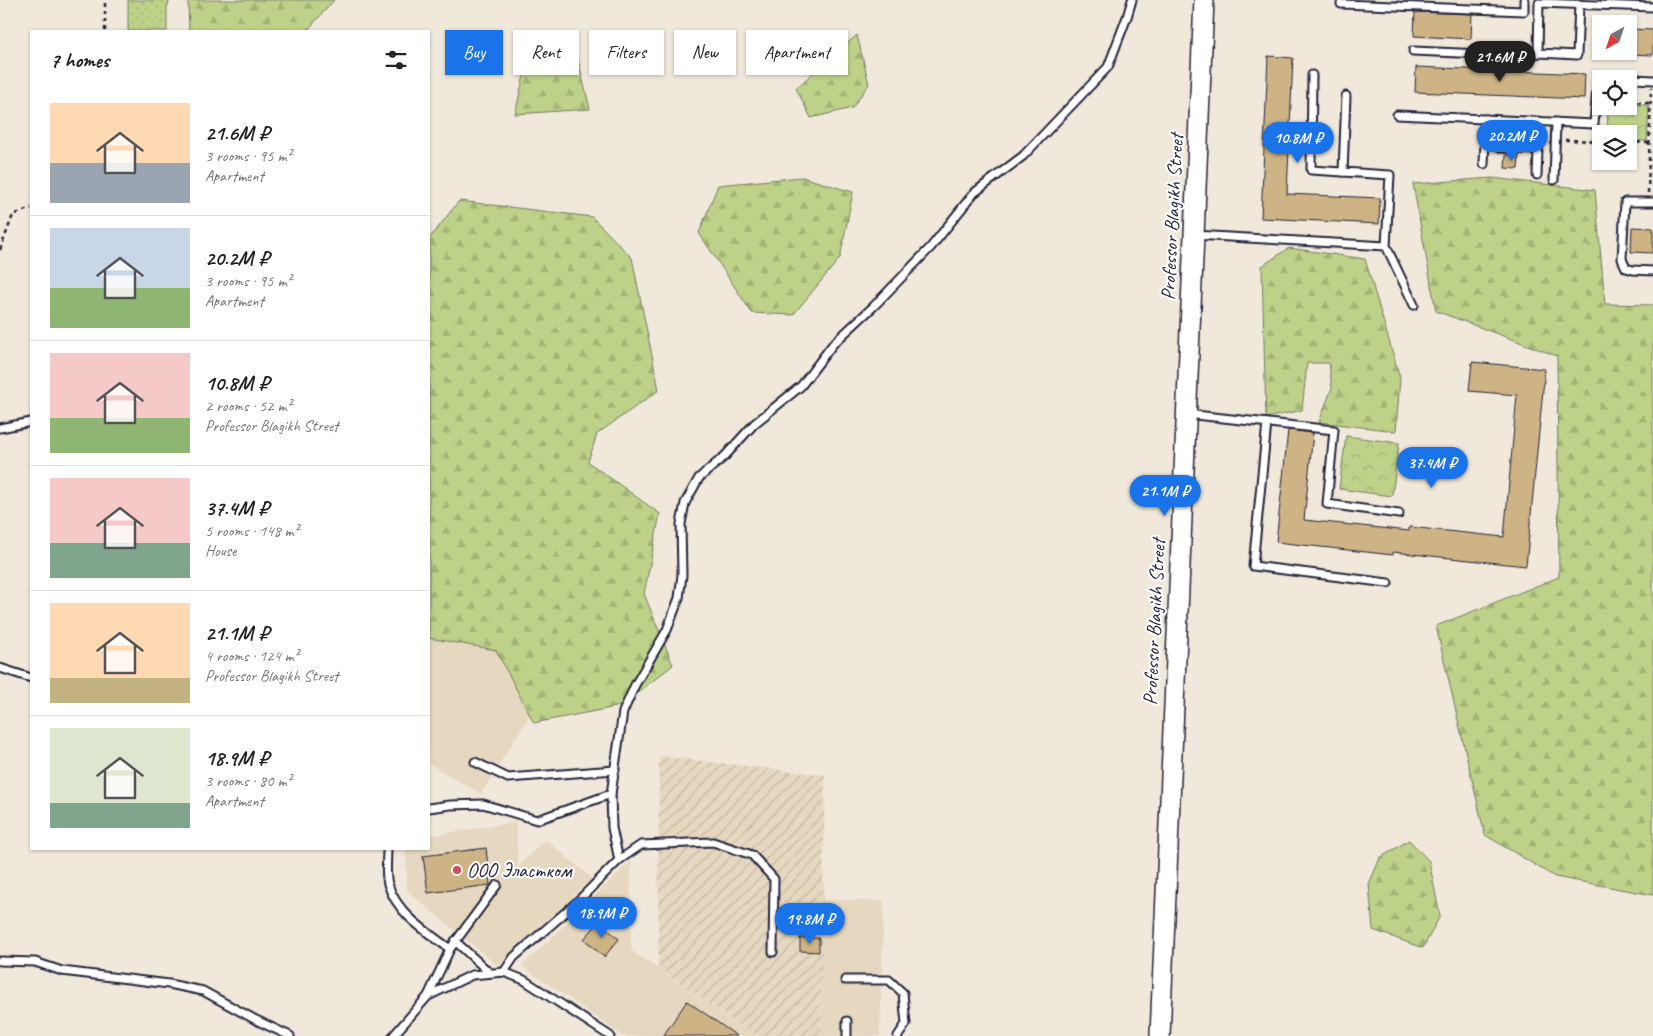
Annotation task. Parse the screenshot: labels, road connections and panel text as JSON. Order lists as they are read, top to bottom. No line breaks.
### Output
{"streets":{"main road":["Professor Blagikh Street"]},"places":["ООО Эластком"],"north":"bottom left","page":{"chip":["Buy","Rent","Filters","New","Apartment"],"heading":"7 homes","price":["21.6M ₽","20.2M ₽","10.8M ₽","37.4M ₽","21.1M ₽","18.9M ₽","19.8M ₽"],"list":[{"name":"21.6M ₽","note":"3 rooms · 95 m² · Apartment"},{"name":"20.2M ₽","note":"3 rooms · 95 m² · Apartment"},{"name":"10.8M ₽","note":"2 rooms · 52 m² · Professor Blagikh Street"},{"name":"37.4M ₽","note":"5 rooms · 148 m² · House"},{"name":"21.1M ₽","note":"4 rooms · 124 m² · Professor Blagikh Street"},{"name":"18.9M ₽","note":"3 rooms · 80 m² · Apartment"}]}}
